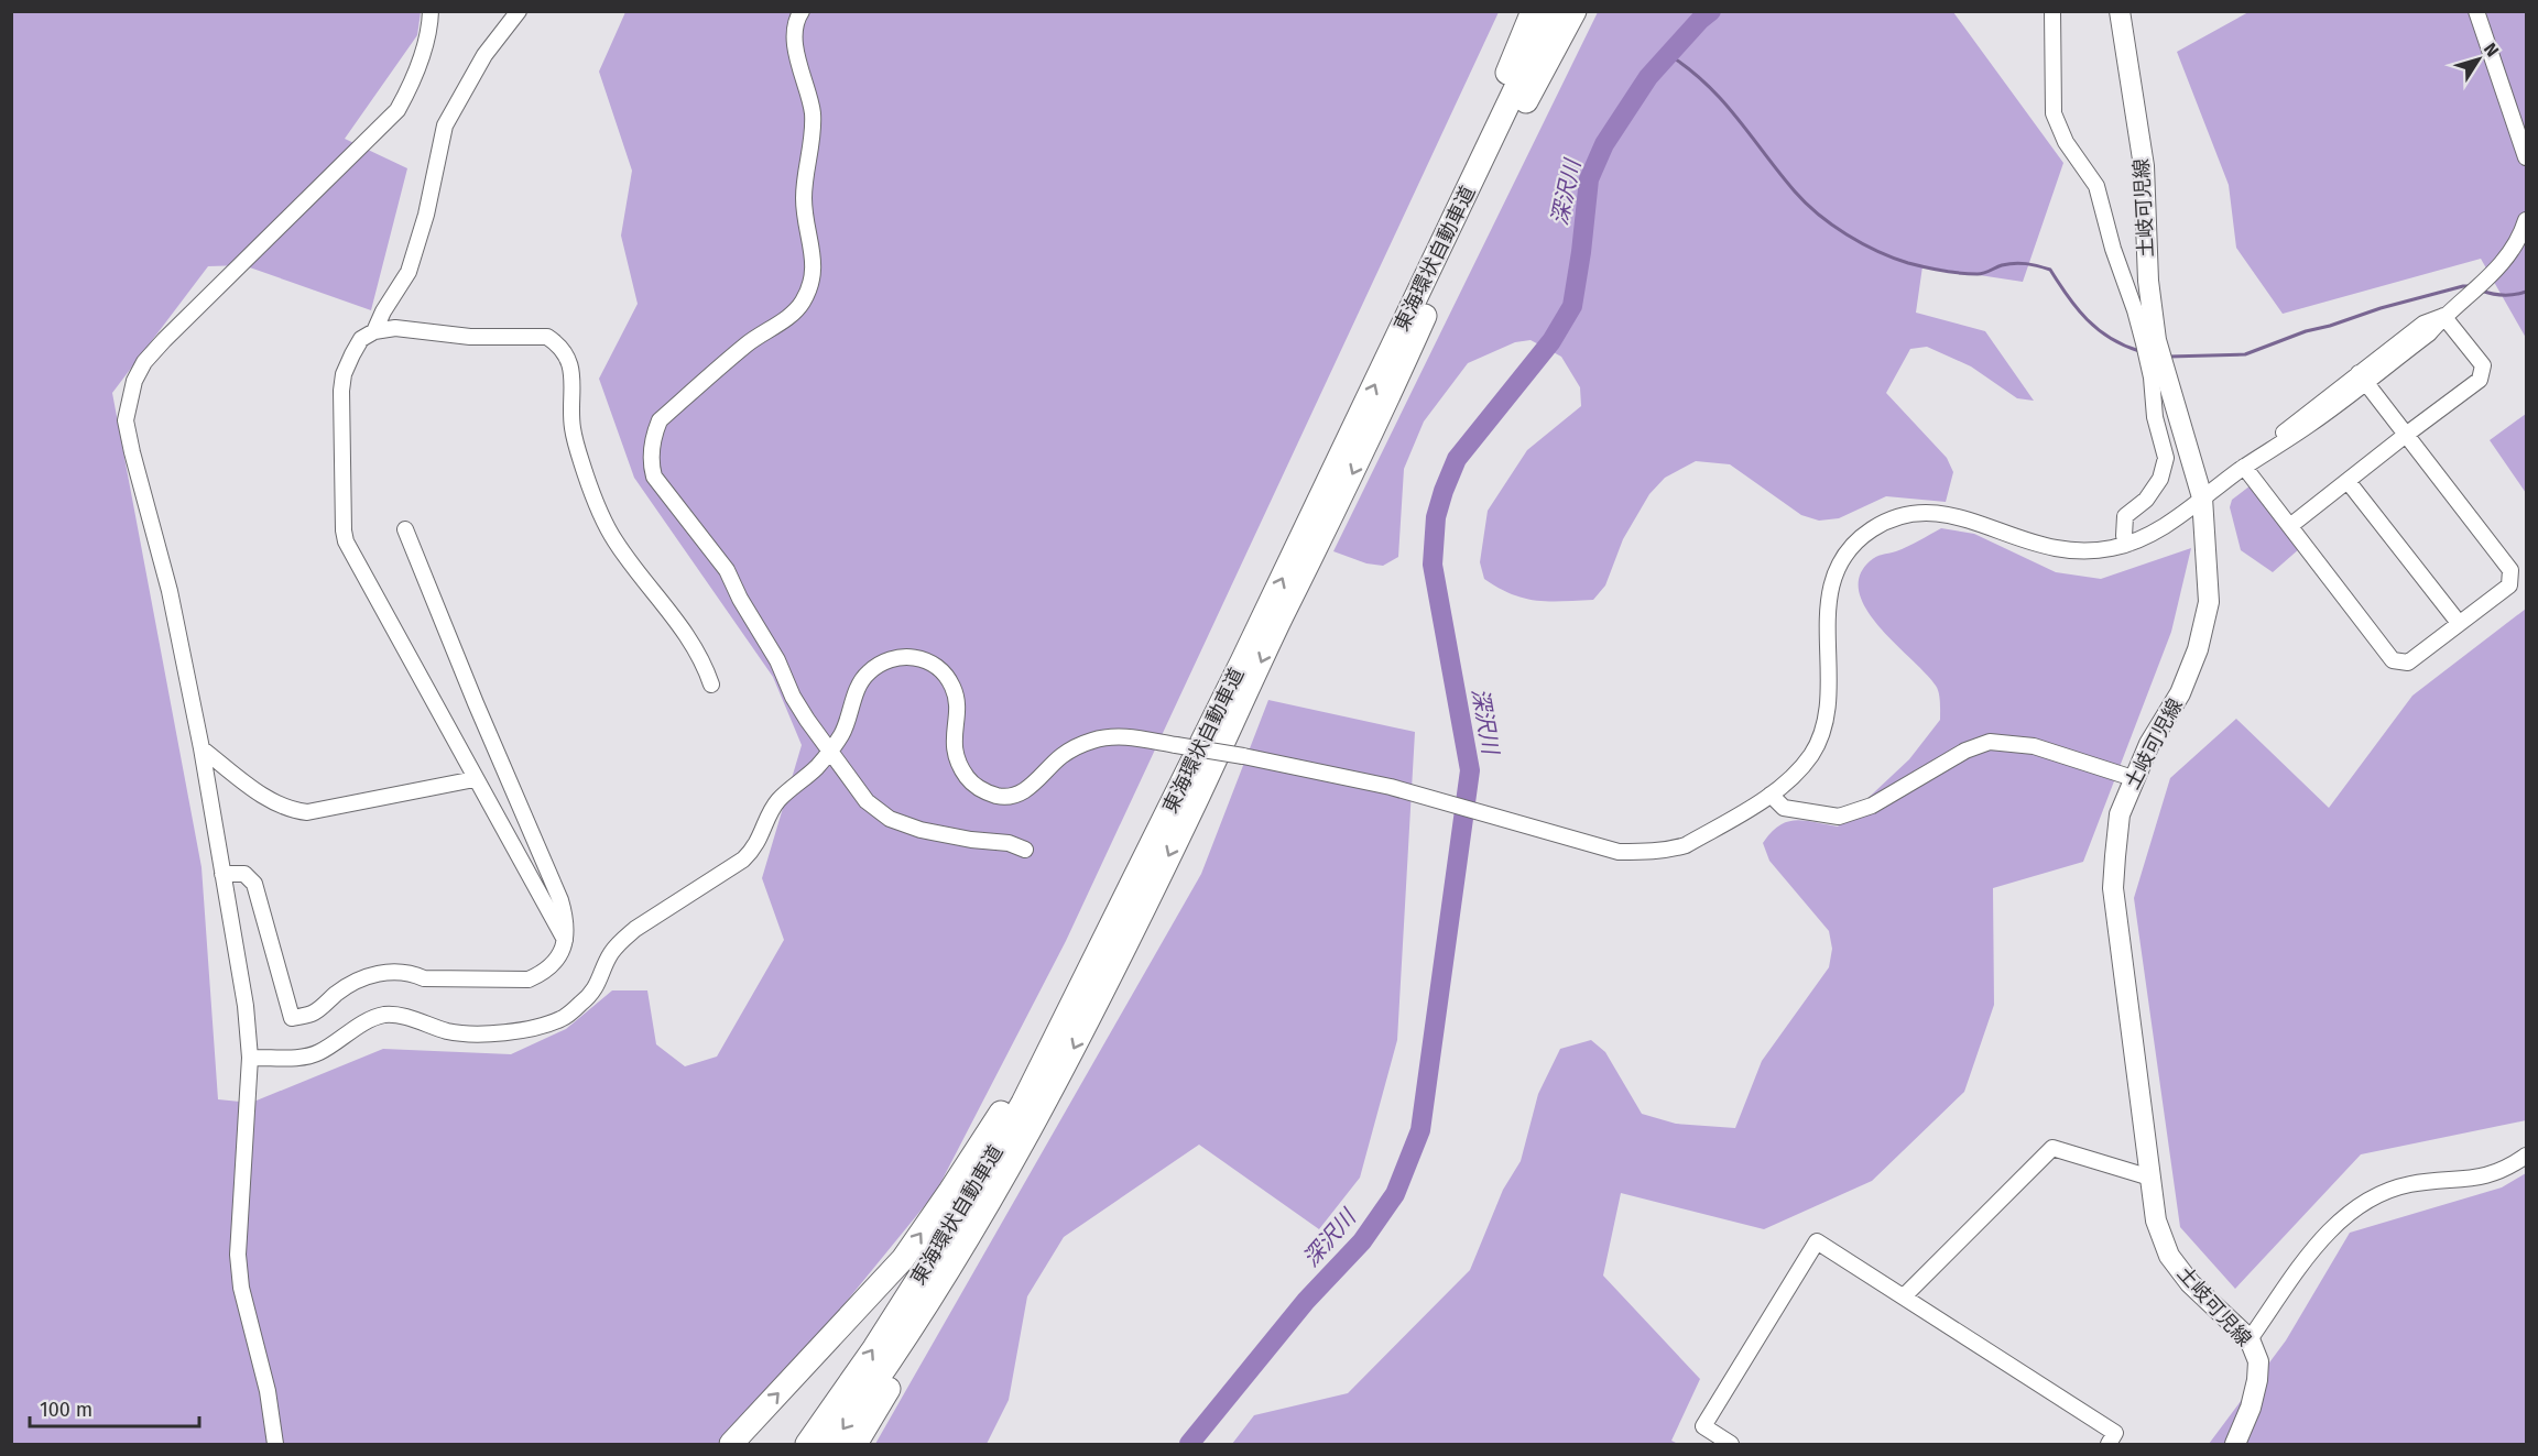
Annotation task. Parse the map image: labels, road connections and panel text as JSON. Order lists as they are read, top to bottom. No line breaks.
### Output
{"streets":{"highway":["東海環状自動車道"],"main road":["土岐可児線"]},"water":["深沢川"],"scale_bar":"100 m","north":"top right"}
